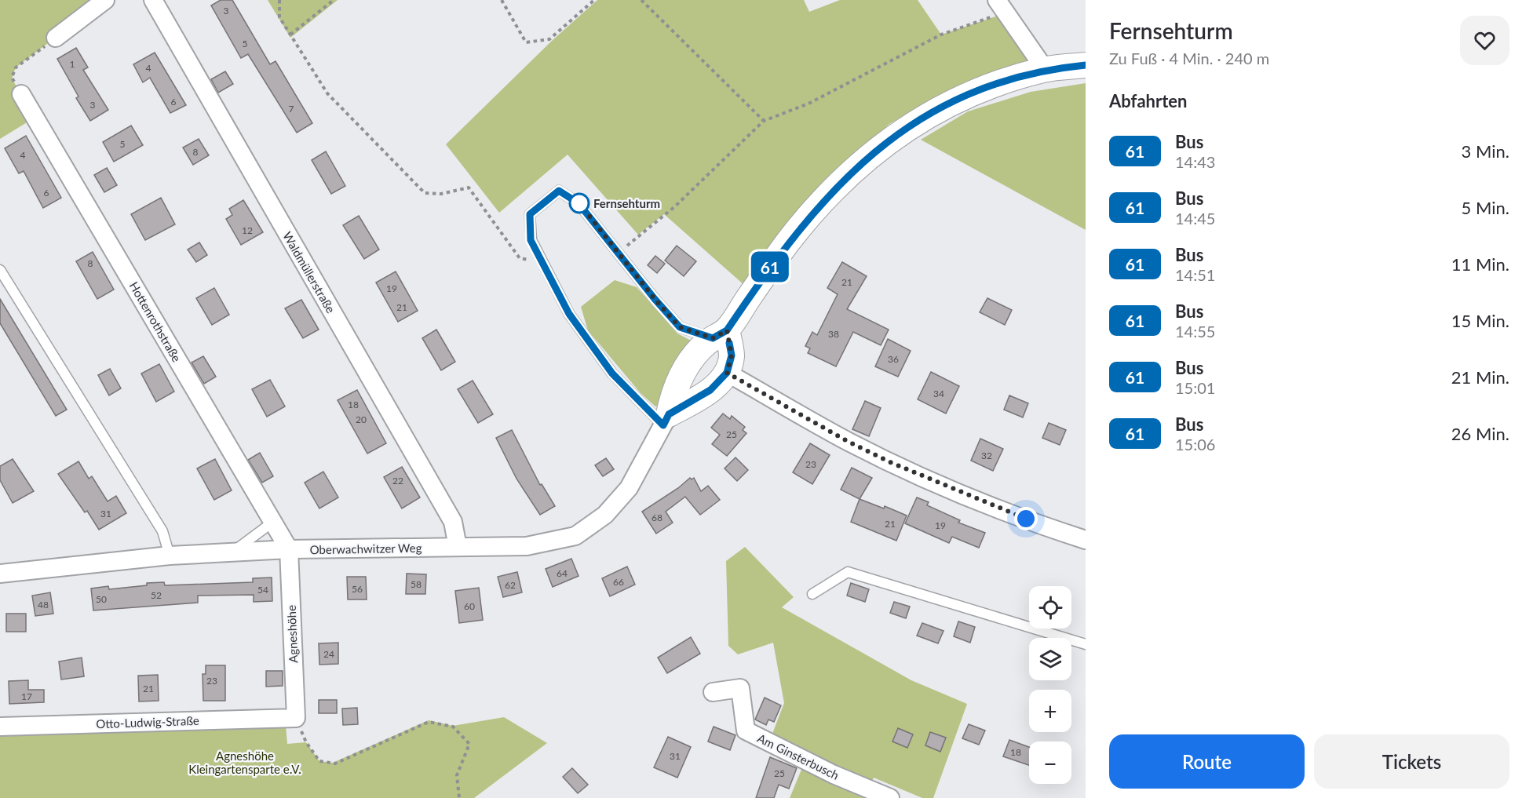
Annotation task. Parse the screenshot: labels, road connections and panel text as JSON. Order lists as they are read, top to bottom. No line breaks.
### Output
{"streets":{"street":["Waldmüllerstraße","Hottenrothstraße","Oberwachwitzer Weg","Agneshöhe","Otto-Ludwig-Straße","Am Ginsterbusch"]},"crossings":[["Waldmüllerstraße","Oberwachwitzer Weg"],["Hottenrothstraße","Oberwachwitzer Weg"],["Hottenrothstraße","Agneshöhe"],["Oberwachwitzer Weg","Agneshöhe"],["Agneshöhe","Otto-Ludwig-Straße"]],"parks":["Agneshöhe Kleingartensparte e.V."],"places":["Fernsehturm"],"lines":["bus line 61"],"house_numbers":["3","5","1","4","6","3","7","5","8","4","6","12","8","21","19","21","38","36","34","18","20","25","32","23","22","31","68","21","19","64","66","58","62","56","54","52","50","48","60","24","23","21","17","18","31","25"],"page":{"on_map":"61","heading":[["Fernsehturm","Zu Fuß · 4 Min. · 240 m"],"Abfahrten"],"list":[{"mark":"61","name":"Bus","note":"14:43","value":"3 Min."},{"mark":"61","name":"Bus","note":"14:45","value":"5 Min."},{"mark":"61","name":"Bus","note":"14:51","value":"11 Min."},{"mark":"61","name":"Bus","note":"14:55","value":"15 Min."},{"mark":"61","name":"Bus","note":"15:01","value":"21 Min."},{"mark":"61","name":"Bus","note":"15:06","value":"26 Min."}],"map_buttons":["+","−"],"buttons":["Route","Tickets"]}}
